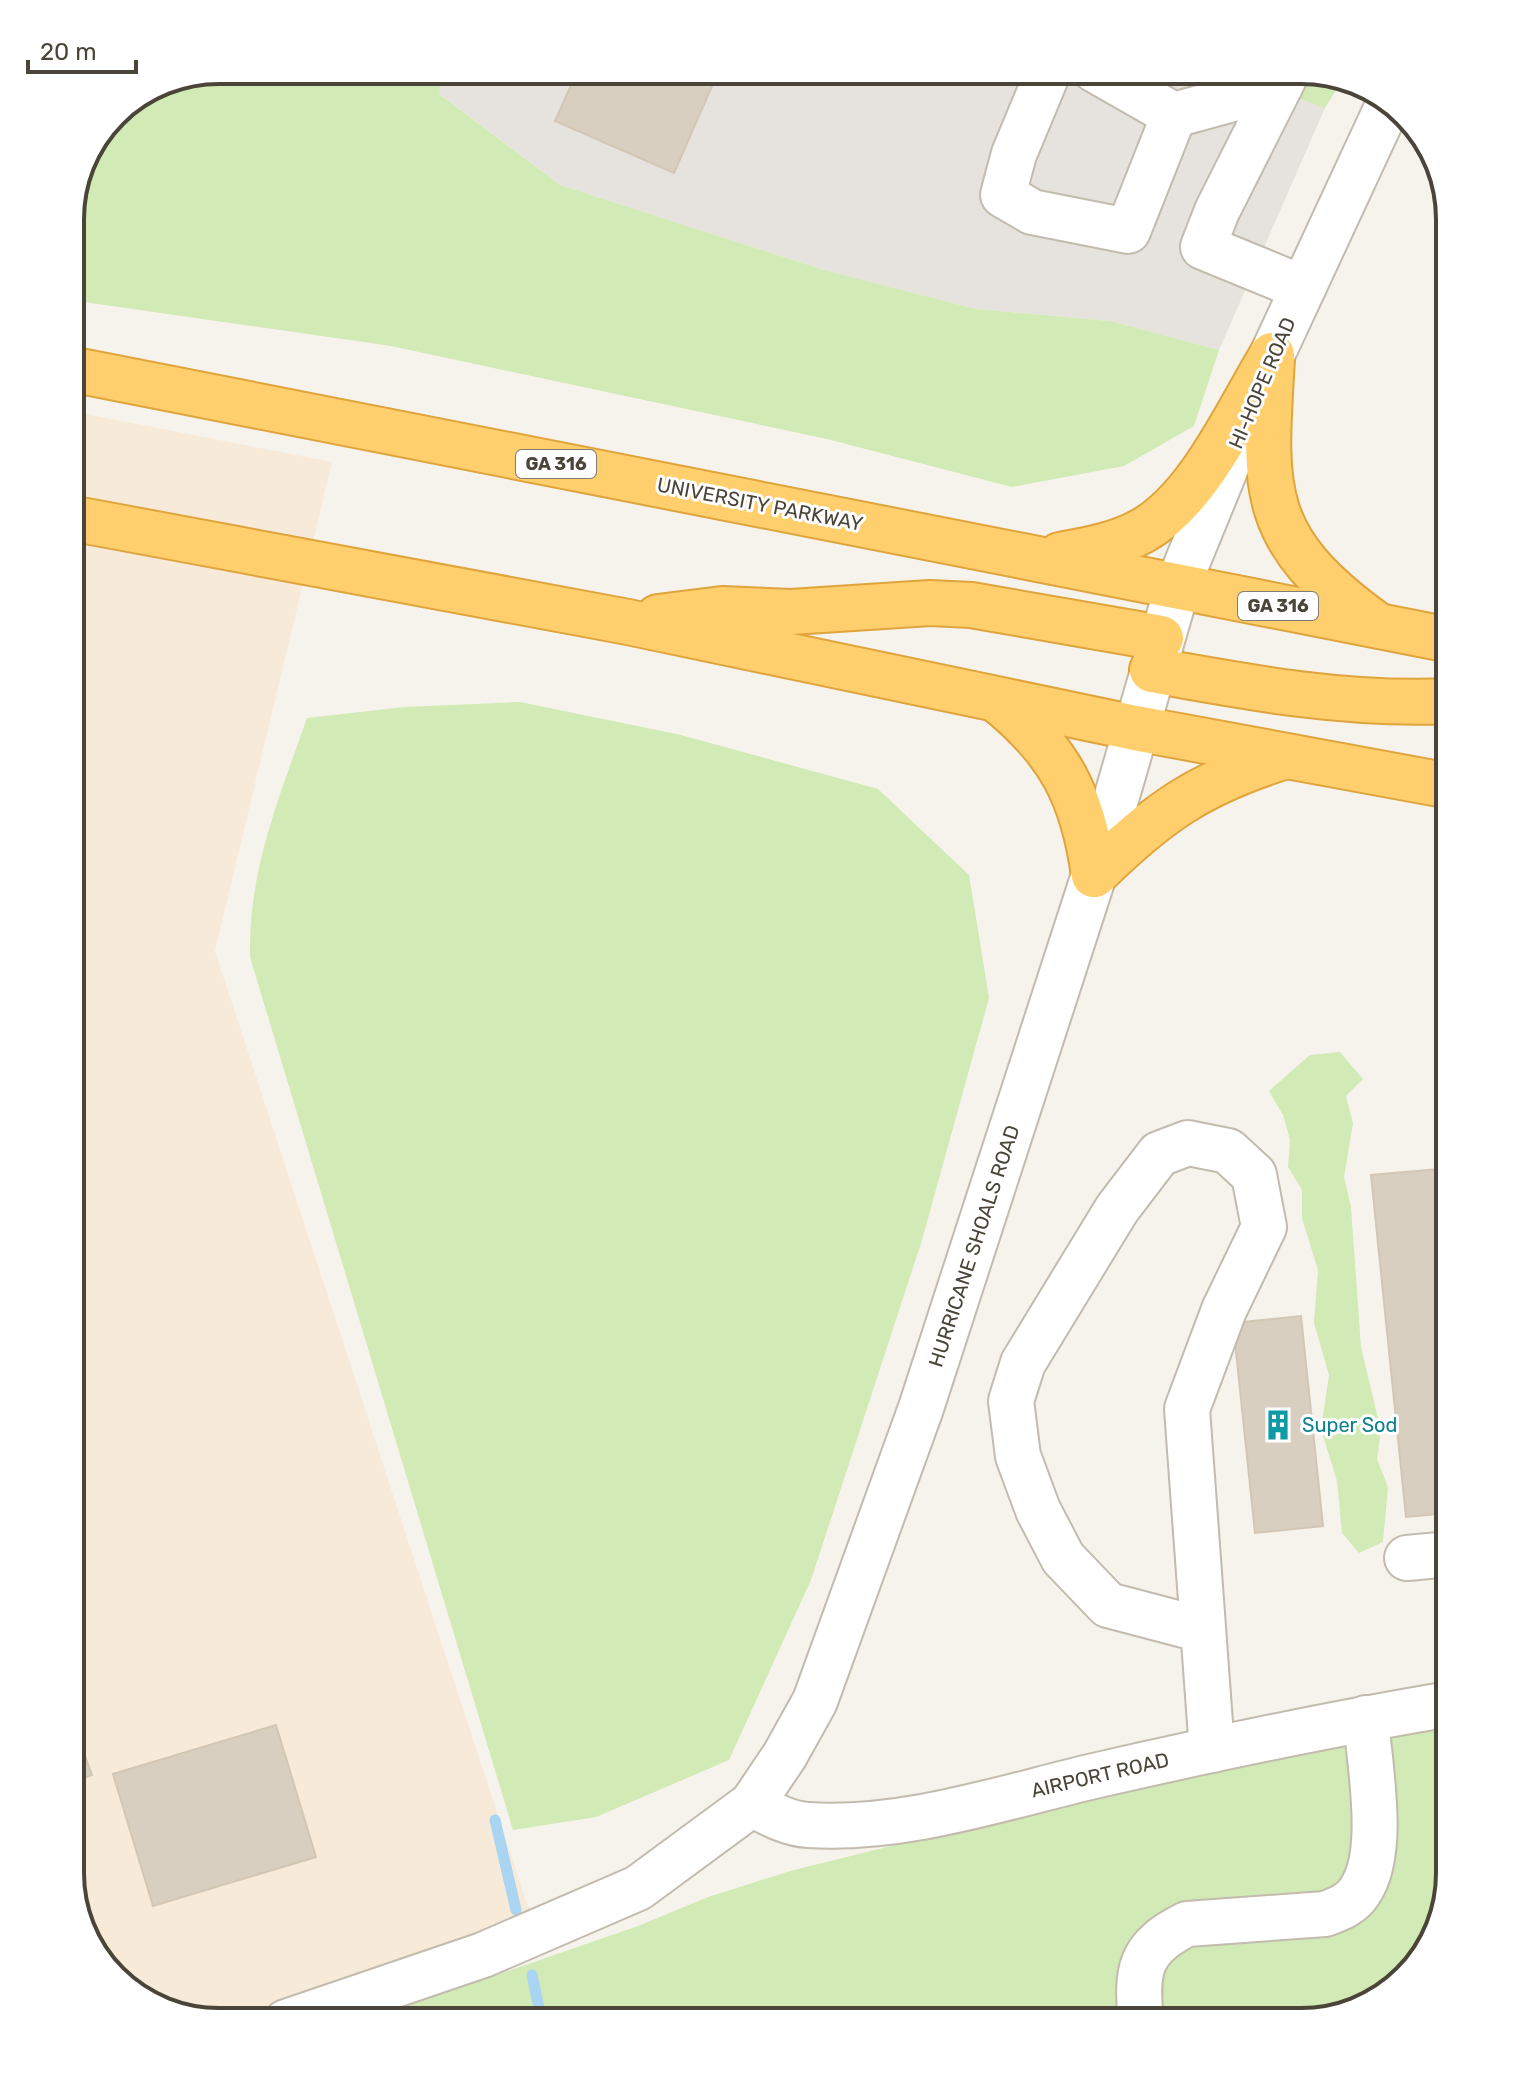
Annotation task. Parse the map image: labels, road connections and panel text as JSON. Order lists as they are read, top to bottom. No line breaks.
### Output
{"streets":{"highway":["GA 316","UNIVERSITY PARKWAY"],"street":["HI-HOPE ROAD","HURRICANE SHOALS ROAD","AIRPORT ROAD"]},"crossings":[["HI-HOPE ROAD","UNIVERSITY PARKWAY"],["HI-HOPE ROAD","HURRICANE SHOALS ROAD"],["HURRICANE SHOALS ROAD","AIRPORT ROAD"]],"places":{"building":["Super Sod"]},"scale_bar":"20 m"}
